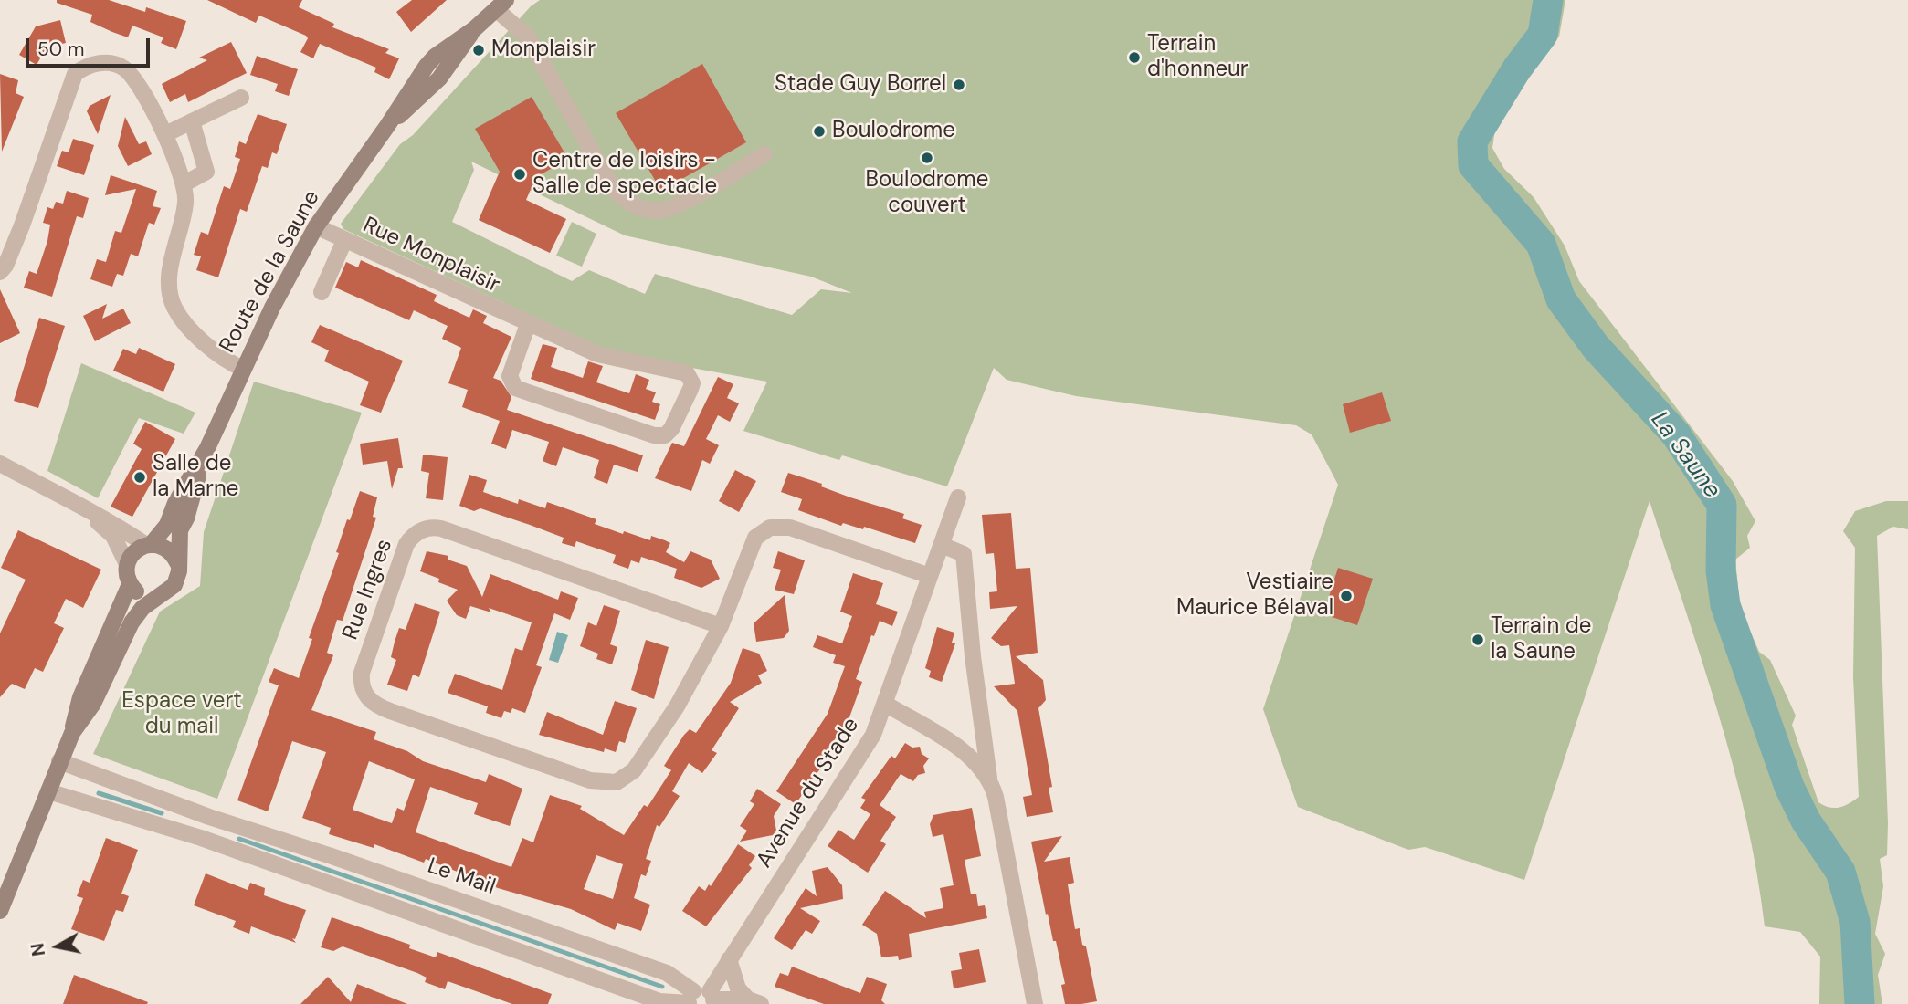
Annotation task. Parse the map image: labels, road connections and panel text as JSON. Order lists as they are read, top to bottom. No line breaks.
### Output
{"streets":{"street":["Rue Monplaisir","Route de la Saune","Rue Ingres","Avenue du Stade","Le Mail"]},"crossings":[["Rue Monplaisir","Route de la Saune"],["Route de la Saune","Le Mail"],["Avenue du Stade","Le Mail"]],"water":["La Saune"],"parks":["Espace vert du mail"],"places":["Monplaisir","Terrain d'honneur","Stade Guy Borrel","Boulodrome","Boulodrome couvert","Centre de loisirs - Salle de spectacle","Salle de la Marne","Vestiaire Maurice Bélaval","Terrain de la Saune"],"scale_bar":"50 m","north":"left"}
